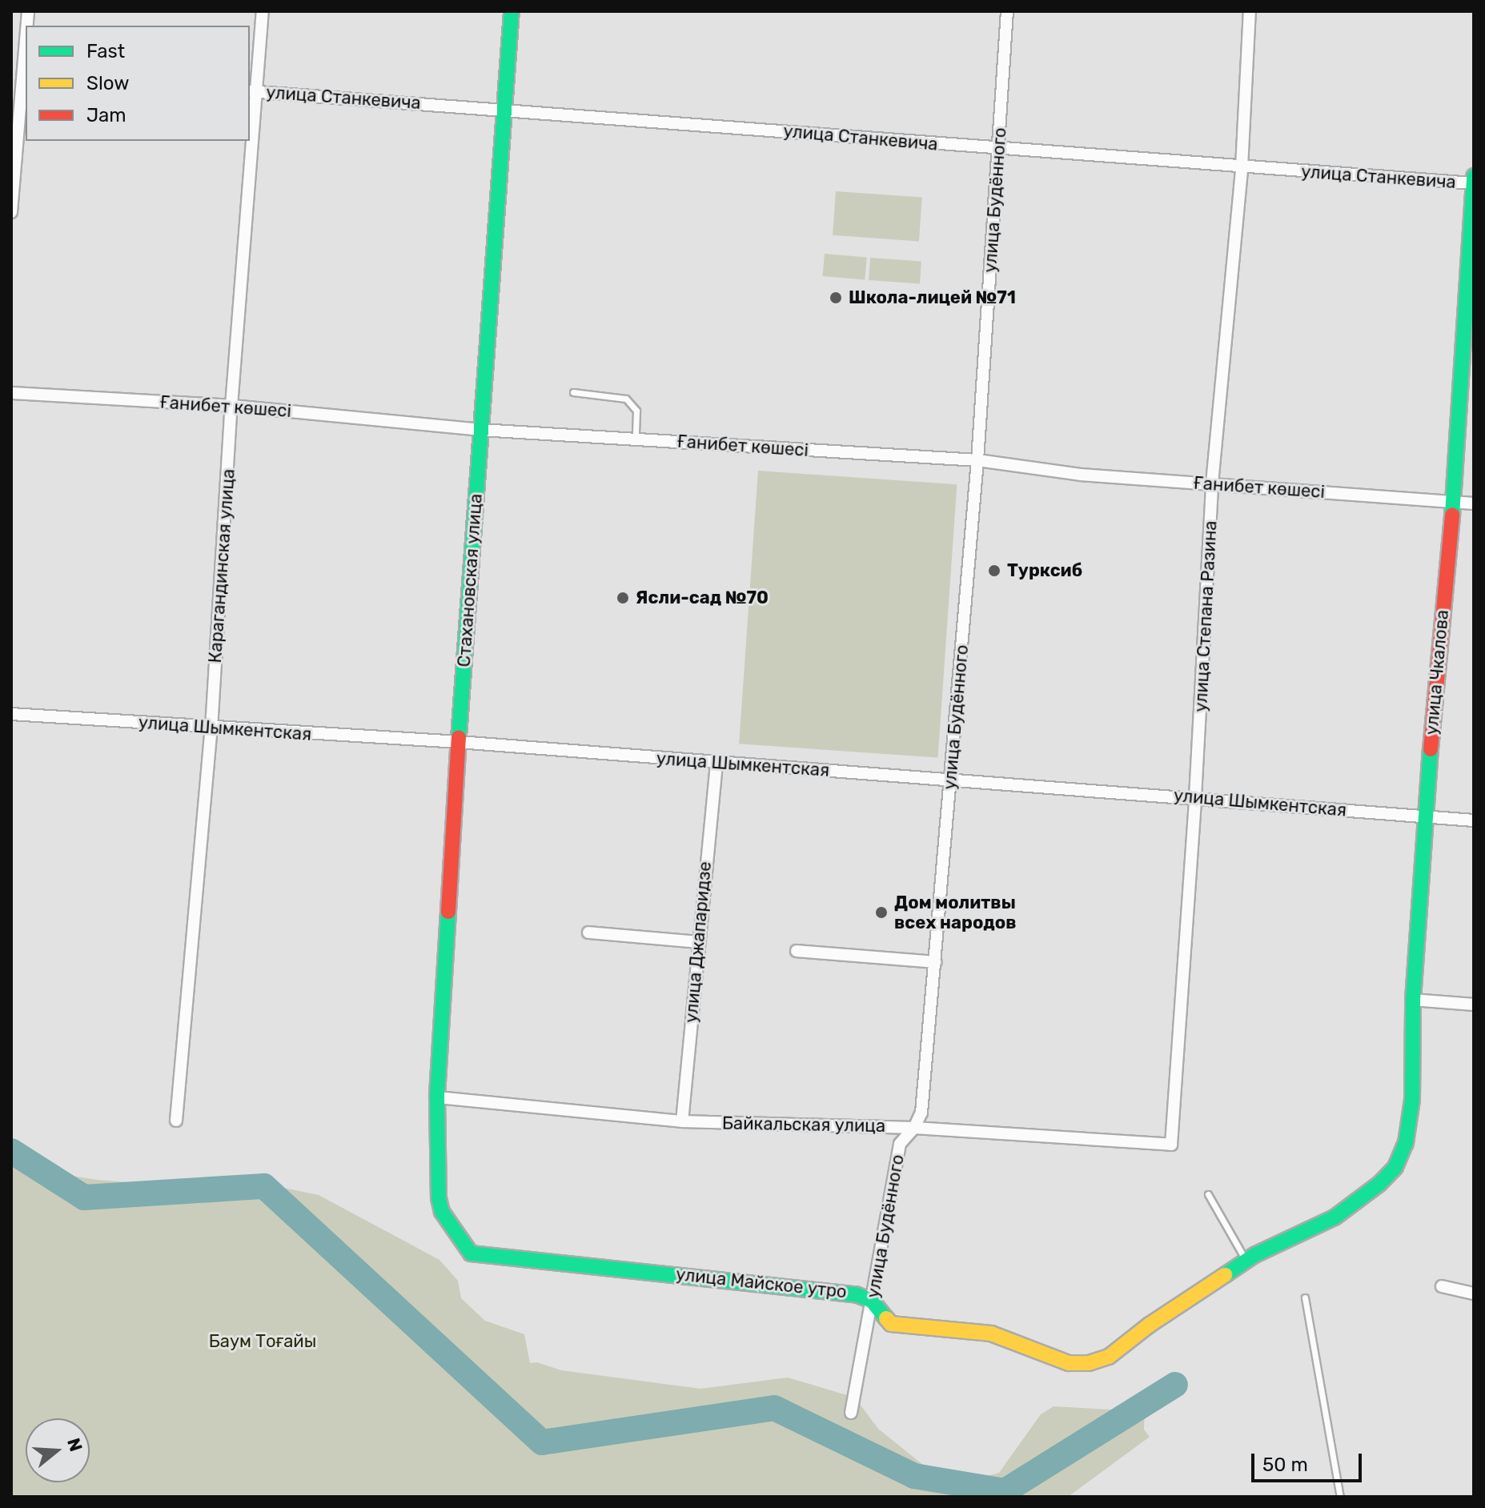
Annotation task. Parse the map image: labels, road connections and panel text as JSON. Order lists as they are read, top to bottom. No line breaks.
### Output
{"streets":{"street":["улица Станкевича","улица Будённого","Ғанибет көшесі","Карагандинская улица","Стахановская улица","улица Степана Разина","улица Чкалова","улица Шымкентская","улица Джапаридзе","Байкальская улица","улица Майское утро"]},"crossings":[["улица Станкевича","улица Будённого"],["улица Станкевича","Карагандинская улица"],["улица Станкевича","Стахановская улица"],["улица Станкевича","улица Степана Разина"],["улица Станкевича","улица Чкалова"],["улица Будённого","Ғанибет көшесі"],["улица Будённого","улица Шымкентская"],["улица Будённого","Байкальская улица"],["улица Будённого","улица Майское утро"],["Ғанибет көшесі","Карагандинская улица"],["Ғанибет көшесі","Стахановская улица"],["Ғанибет көшесі","улица Степана Разина"],["Ғанибет көшесі","улица Чкалова"],["Карагандинская улица","улица Шымкентская"],["Стахановская улица","улица Шымкентская"],["Стахановская улица","Байкальская улица"],["Стахановская улица","улица Майское утро"],["улица Степана Разина","улица Шымкентская"],["улица Степана Разина","Байкальская улица"],["улица Чкалова","улица Шымкентская"],["улица Чкалова","улица Майское утро"],["улица Шымкентская","улица Джапаридзе"],["улица Джапаридзе","Байкальская улица"]],"parks":["Баум Тоғайы"],"places":["Школа-лицей №71","Турксиб","Ясли-сад №70","Дом молитвы всех народов"],"legend":["Fast","Slow","Jam"],"scale_bar":"50 m","north":"right"}
